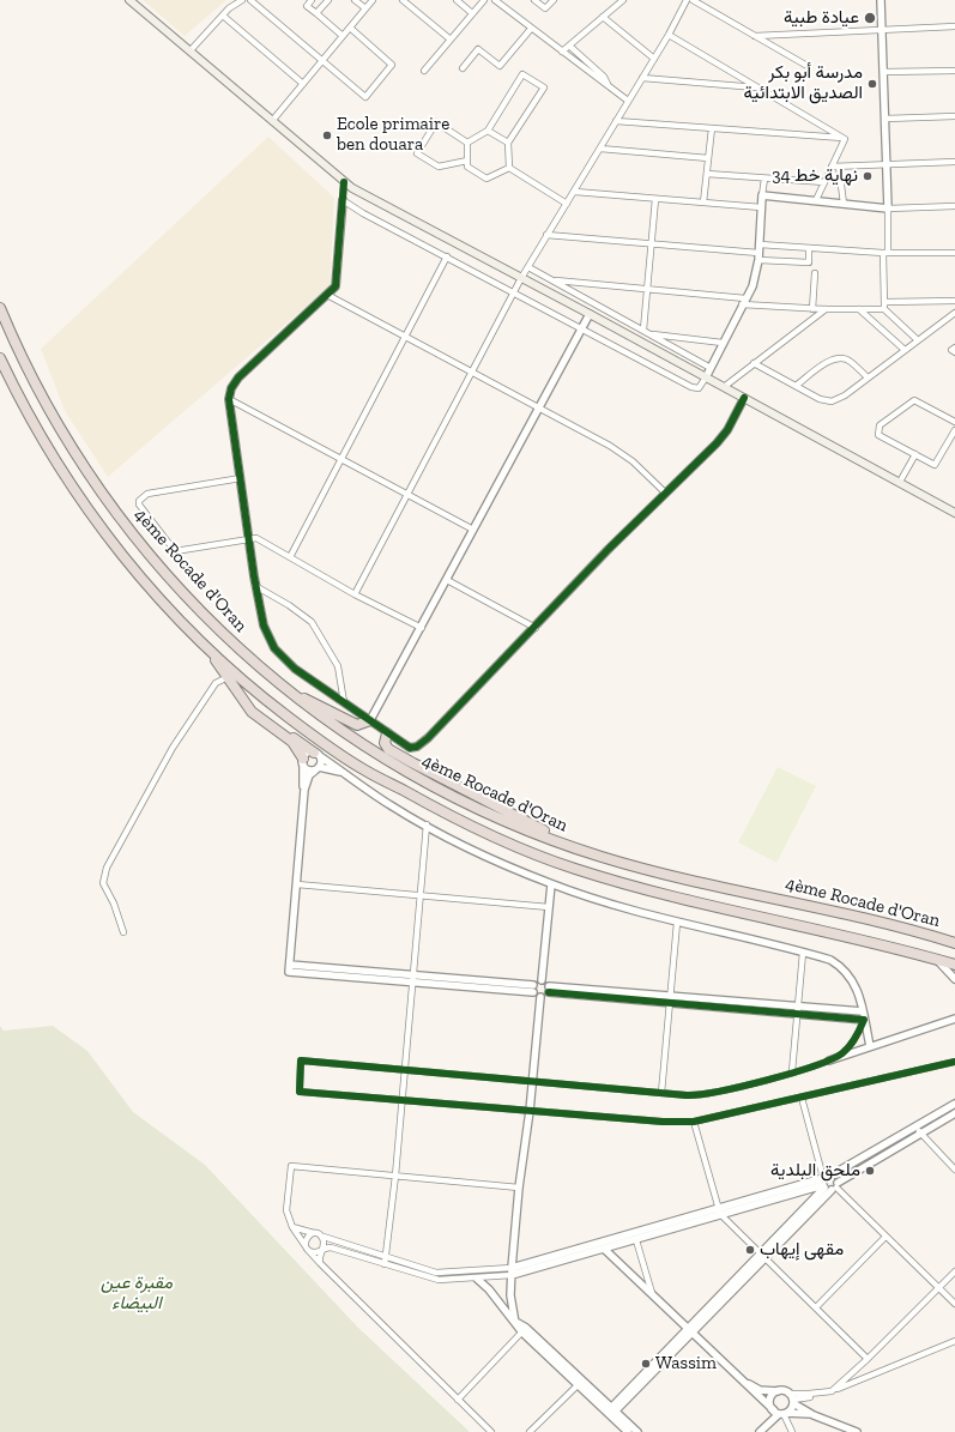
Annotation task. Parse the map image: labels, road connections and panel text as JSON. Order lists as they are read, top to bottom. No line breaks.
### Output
{"streets":{"highway":["4ème Rocade d'Oran"]},"parks":["مقبرة عين البيضاء"],"places":["عيادة طبية","مدرسة أبو بكر الصديق الابتدائية","Ecole primaire ben douara","نهاية خط 34","ملحق البلدية","مقهى إيهاب","Wassim"]}
